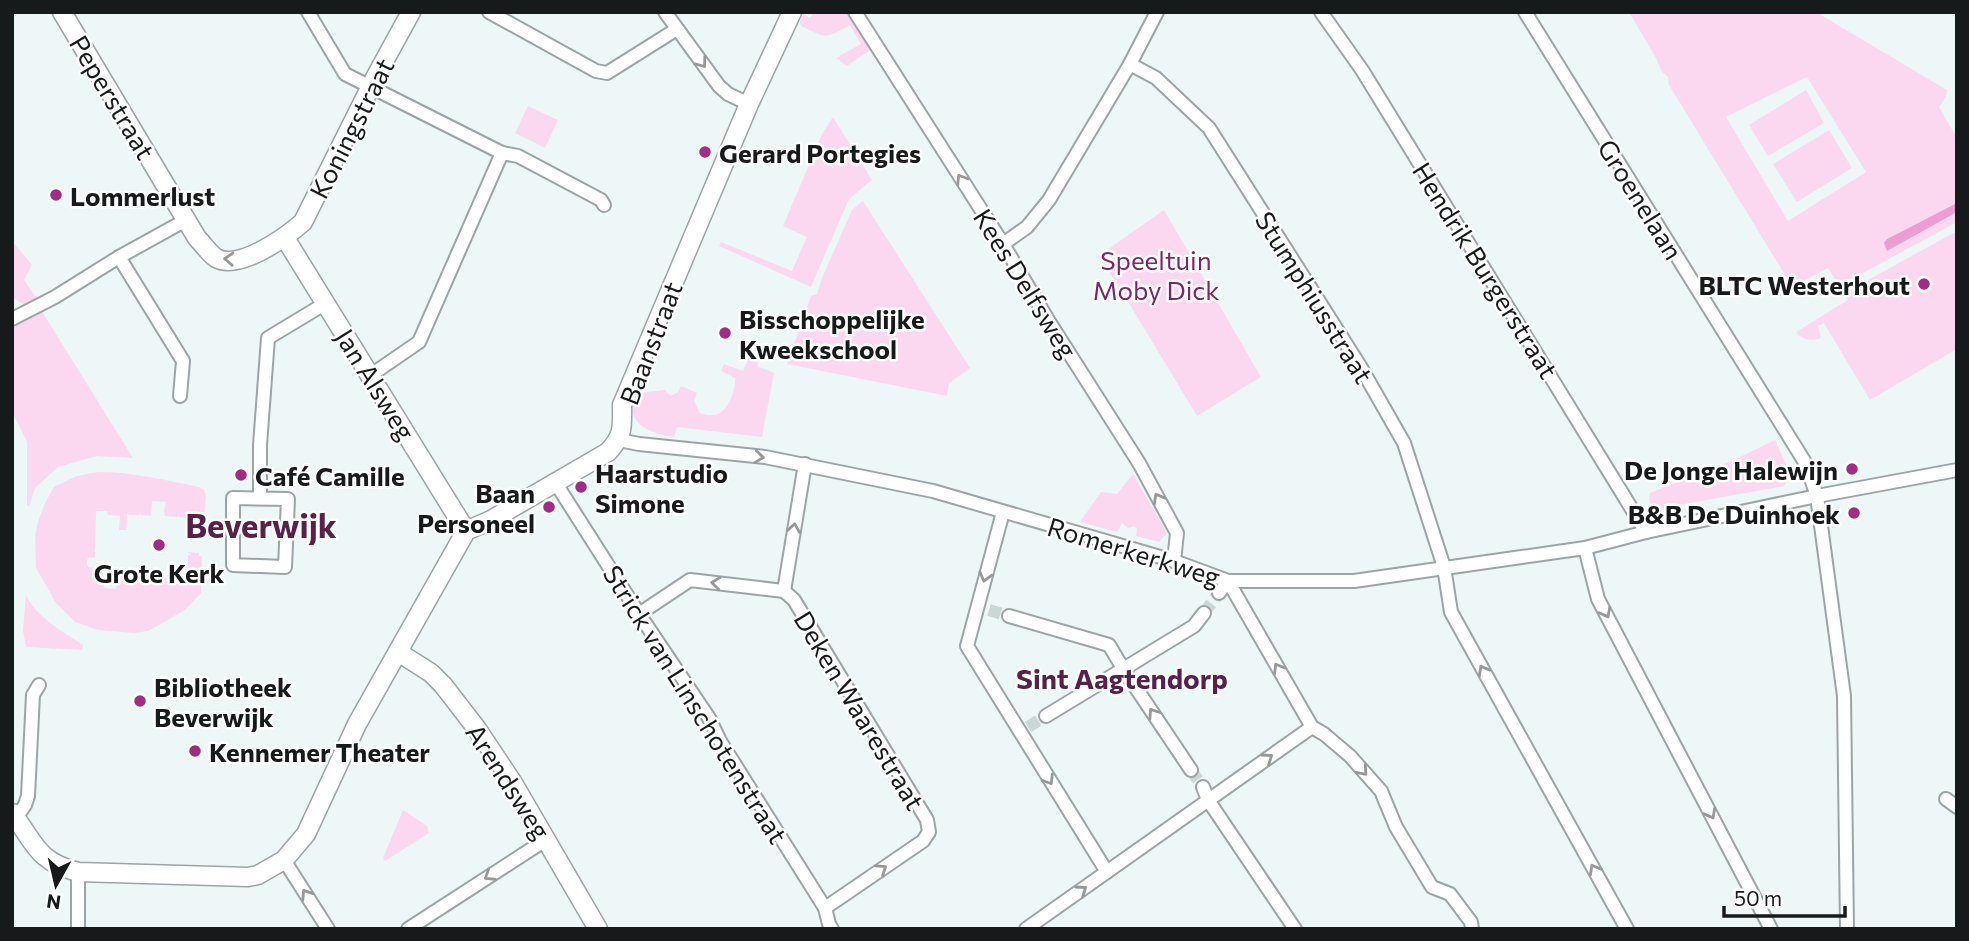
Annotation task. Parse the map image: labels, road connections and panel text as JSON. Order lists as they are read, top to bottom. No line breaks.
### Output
{"streets":{"street":["Peperstraat","Koningstraat","Groenelaan","Hendrik Burgerstraat","Kees Delfsweg","Stumphiusstraat","Baanstraat","Jan Alsweg","Romerkerkweg","Strick van Linschotenstraat","Deken Waarestraat","Arendsweg"]},"crossings":[["Peperstraat","Koningstraat"],["Peperstraat","Jan Alsweg"],["Koningstraat","Jan Alsweg"],["Groenelaan","Romerkerkweg"],["Hendrik Burgerstraat","Romerkerkweg"],["Kees Delfsweg","Romerkerkweg"],["Stumphiusstraat","Romerkerkweg"],["Baanstraat","Jan Alsweg"],["Baanstraat","Romerkerkweg"],["Baanstraat","Strick van Linschotenstraat"],["Romerkerkweg","Deken Waarestraat"],["Strick van Linschotenstraat","Deken Waarestraat"]],"one_way":["Kees Delfsweg","Stumphiusstraat","Deken Waarestraat"],"districts":["Beverwijk","Sint Aagtendorp"],"parks":["Speeltuin Moby Dick"],"places":["Gerard Portegies","Lommerlust","BLTC Westerhout","Bisschoppelijke Kweekschool","De Jonge Halewijn","Café Camille","Haarstudio Simone","Baan Personeel","B&B De Duinhoek","Grote Kerk","Bibliotheek Beverwijk","Kennemer Theater"],"scale_bar":"50 m","north":"bottom"}
